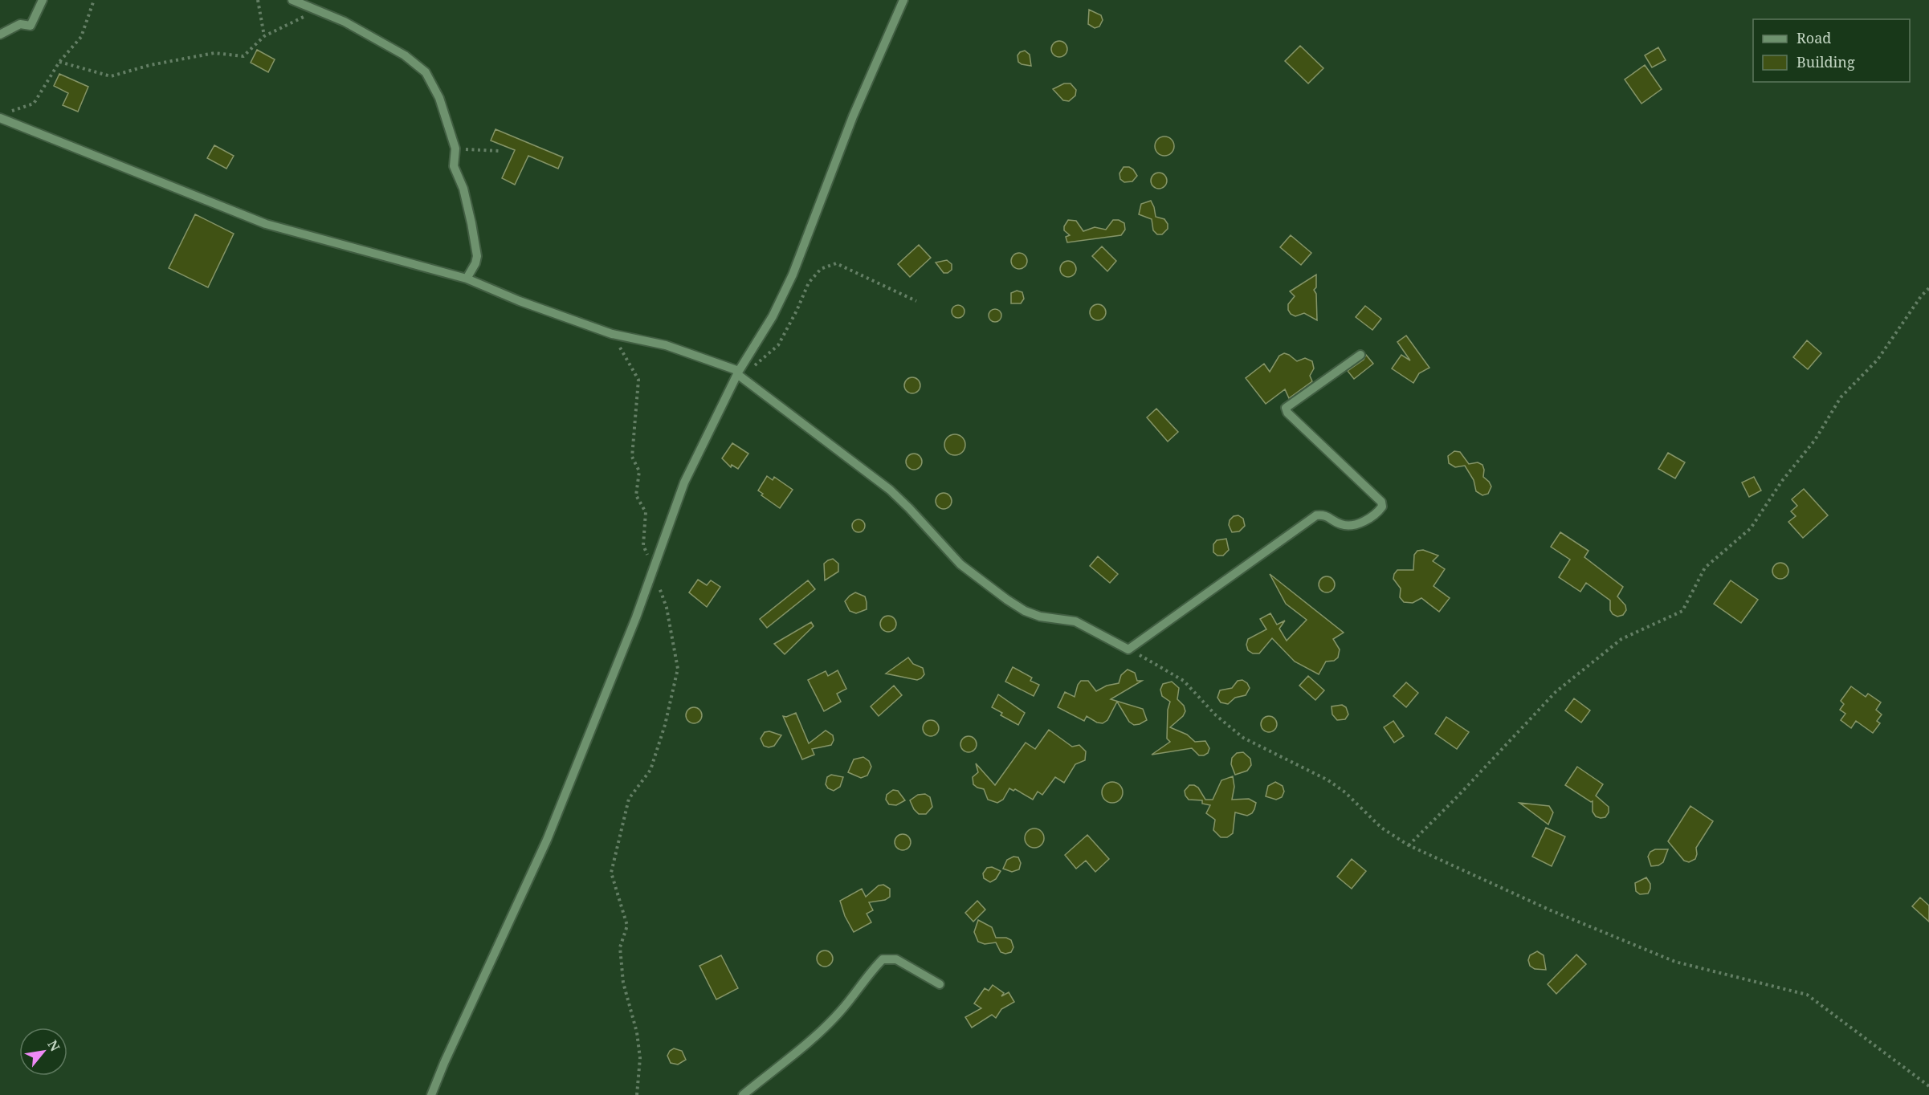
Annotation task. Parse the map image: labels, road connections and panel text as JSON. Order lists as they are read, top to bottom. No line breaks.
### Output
{"legend":["Road","Building"],"north":"top right"}
